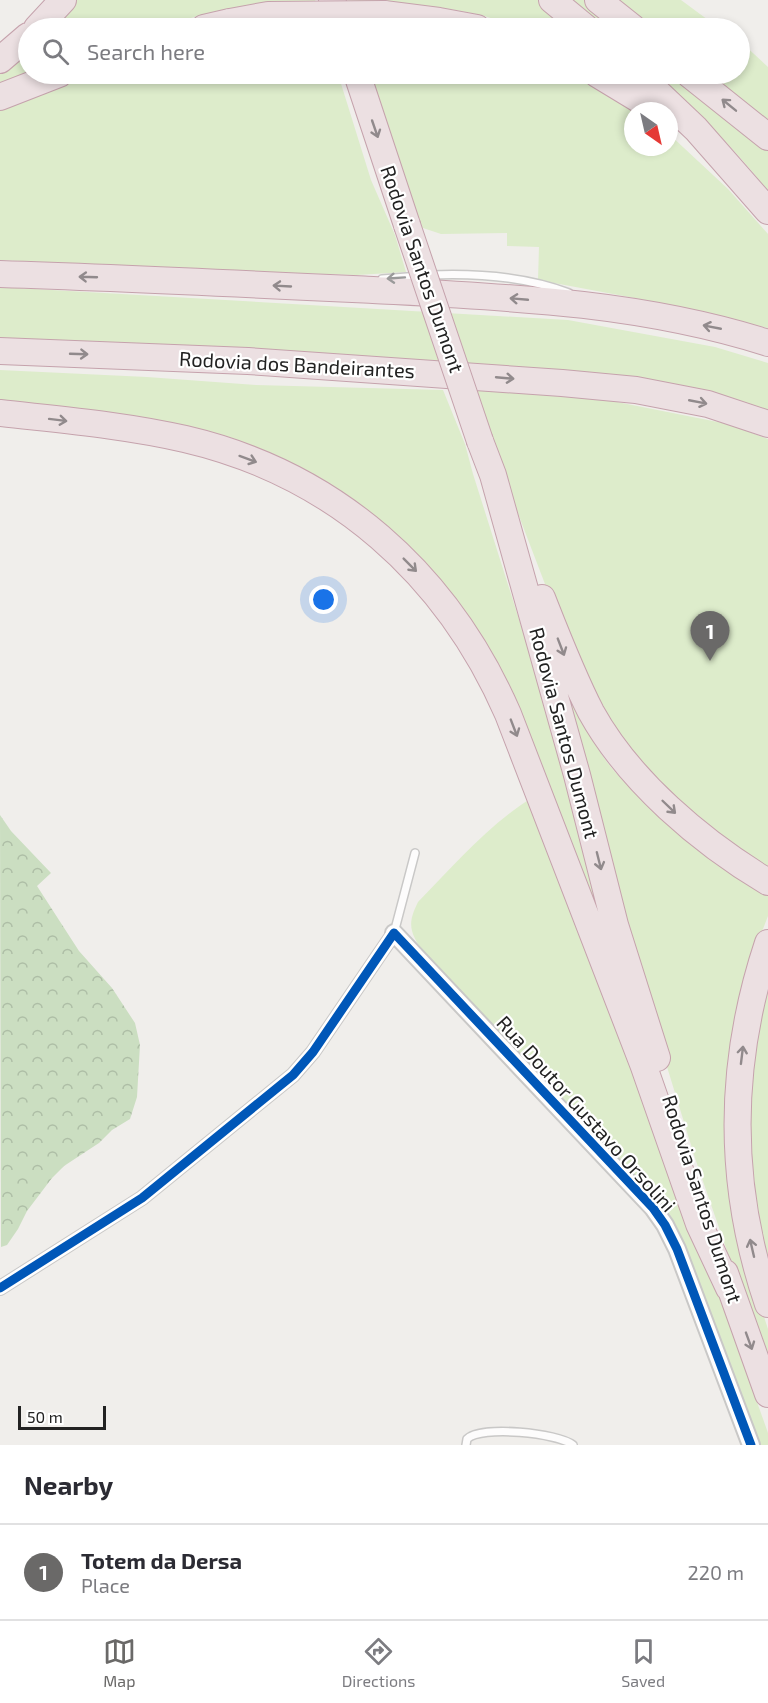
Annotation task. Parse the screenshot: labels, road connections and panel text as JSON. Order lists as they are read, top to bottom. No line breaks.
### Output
{"streets":{"highway":["Rodovia Santos Dumont","Rodovia dos Bandeirantes"],"street":["Rua Doutor Gustavo Orsolini"]},"scale_bar":"50 m","north":"bottom right","page":{"search":"Search here","pins":"1","scale":"50 m","heading":"Nearby","list":[{"mark":"1","name":"Totem da Dersa","note":"Place","value":"220 m"}],"nav":["Map","Directions","Saved"]}}
